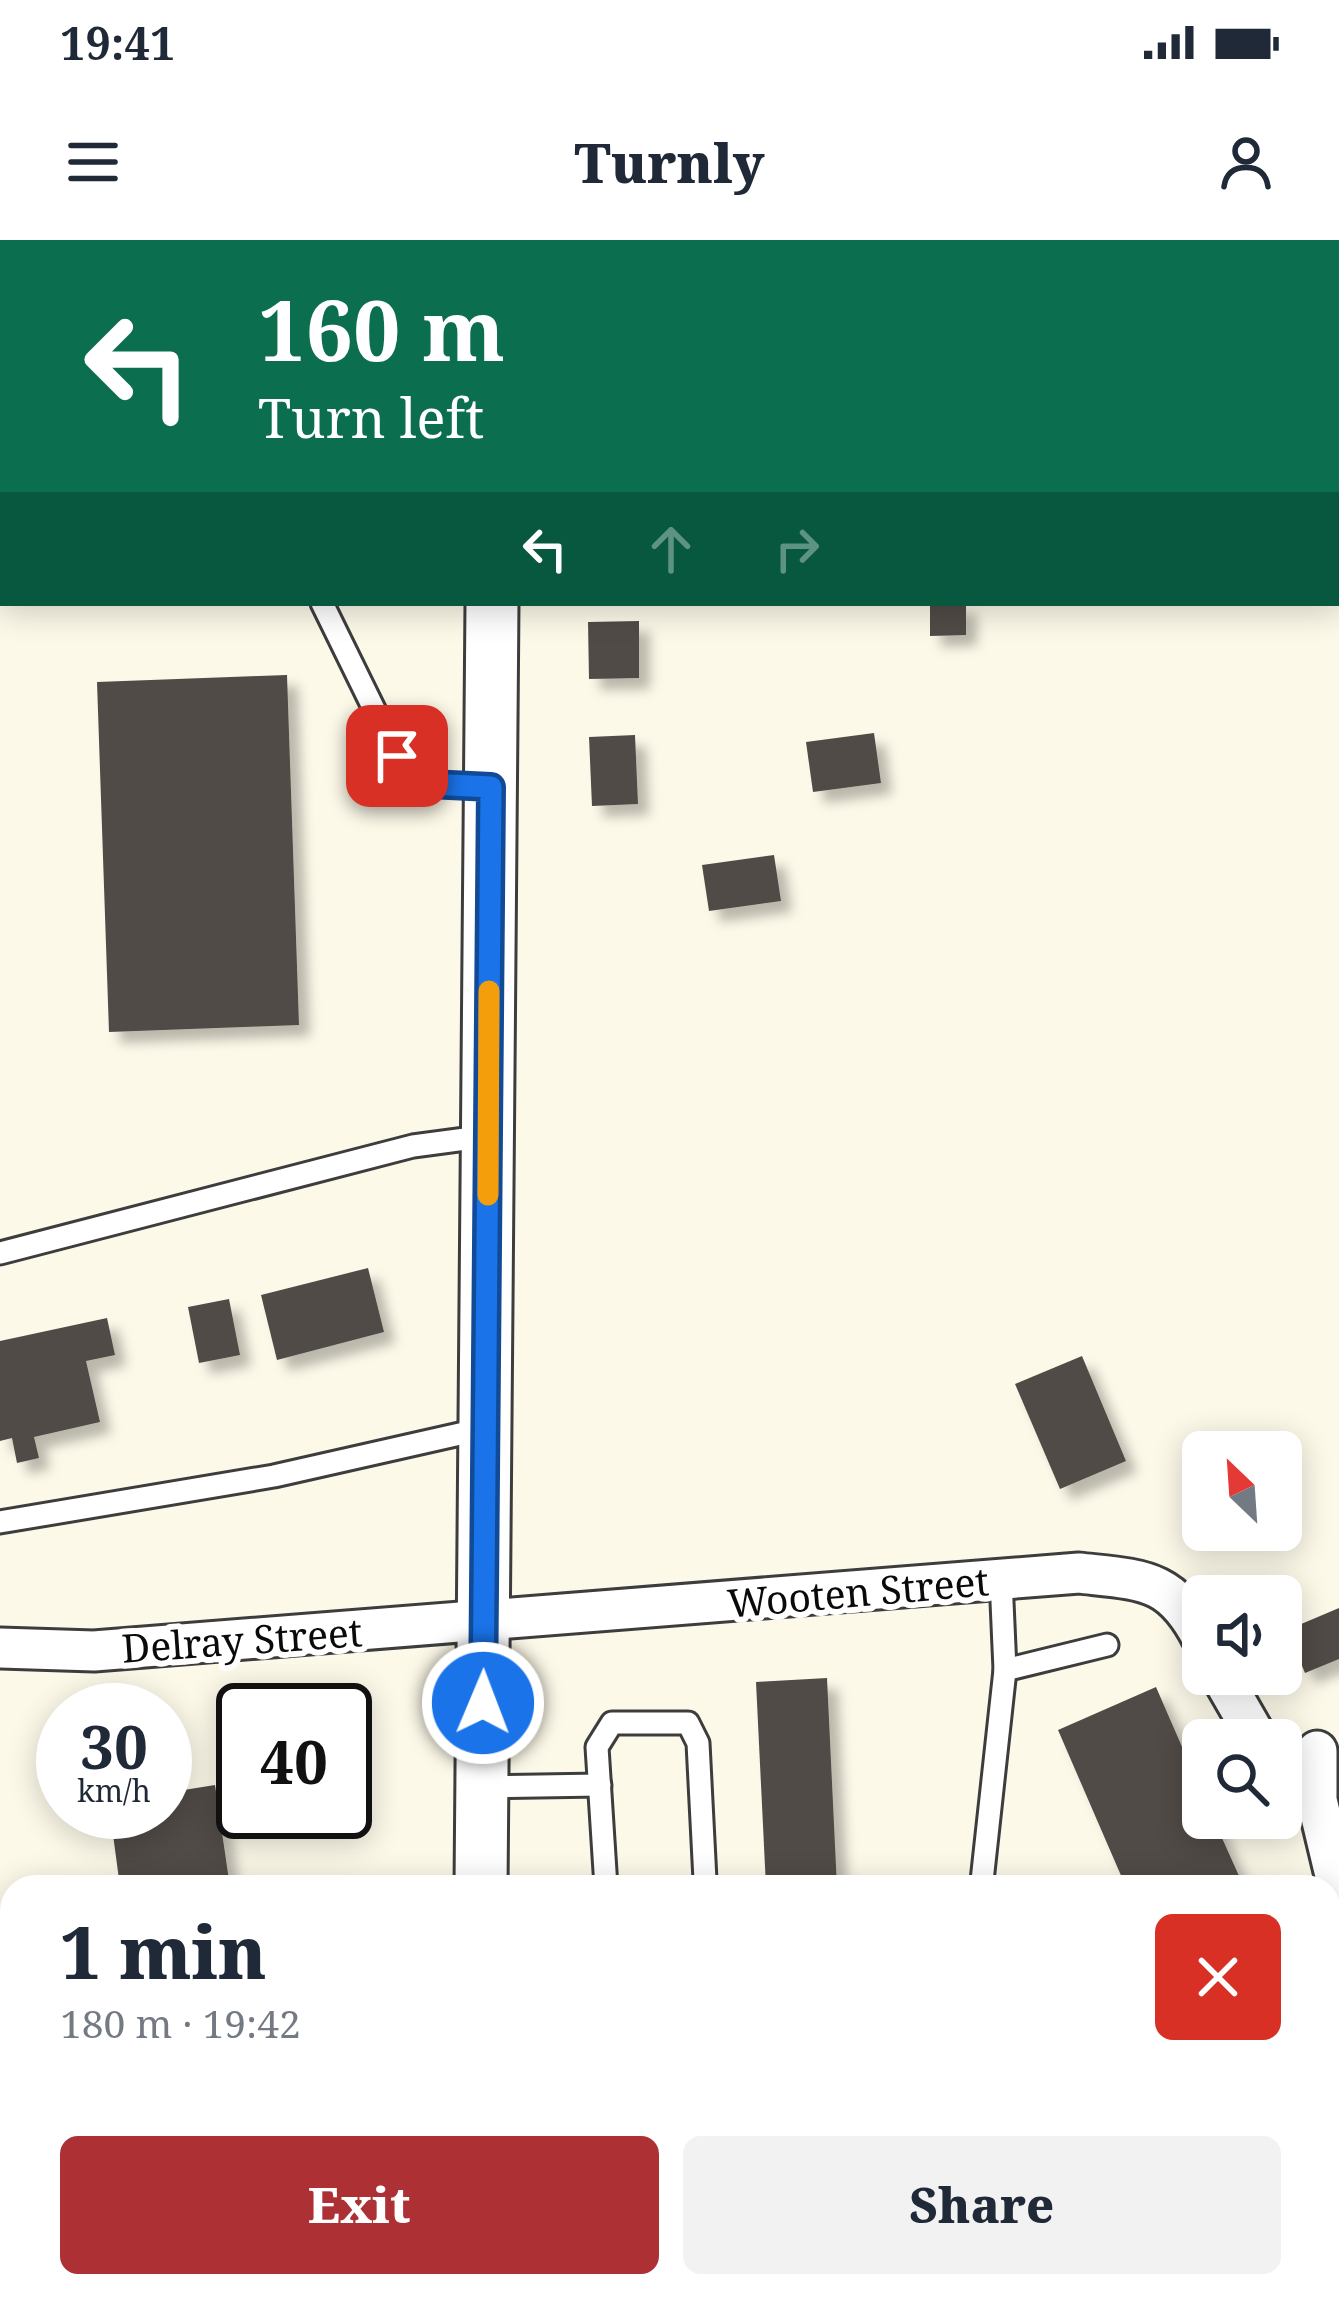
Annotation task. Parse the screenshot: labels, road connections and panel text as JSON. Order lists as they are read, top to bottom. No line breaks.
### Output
{"streets":{"street":["Wooten Street","Delray Street"]},"crossings":[["Wooten Street","Delray Street"]],"north":"top left","page":{"status":"19:41","header":"Turnly","turn":["160 m","Turn left"],"speed":"30 km/h","limit":"40","heading":["1 min","180 m · 19:42"],"buttons":["Exit","Share"]}}
